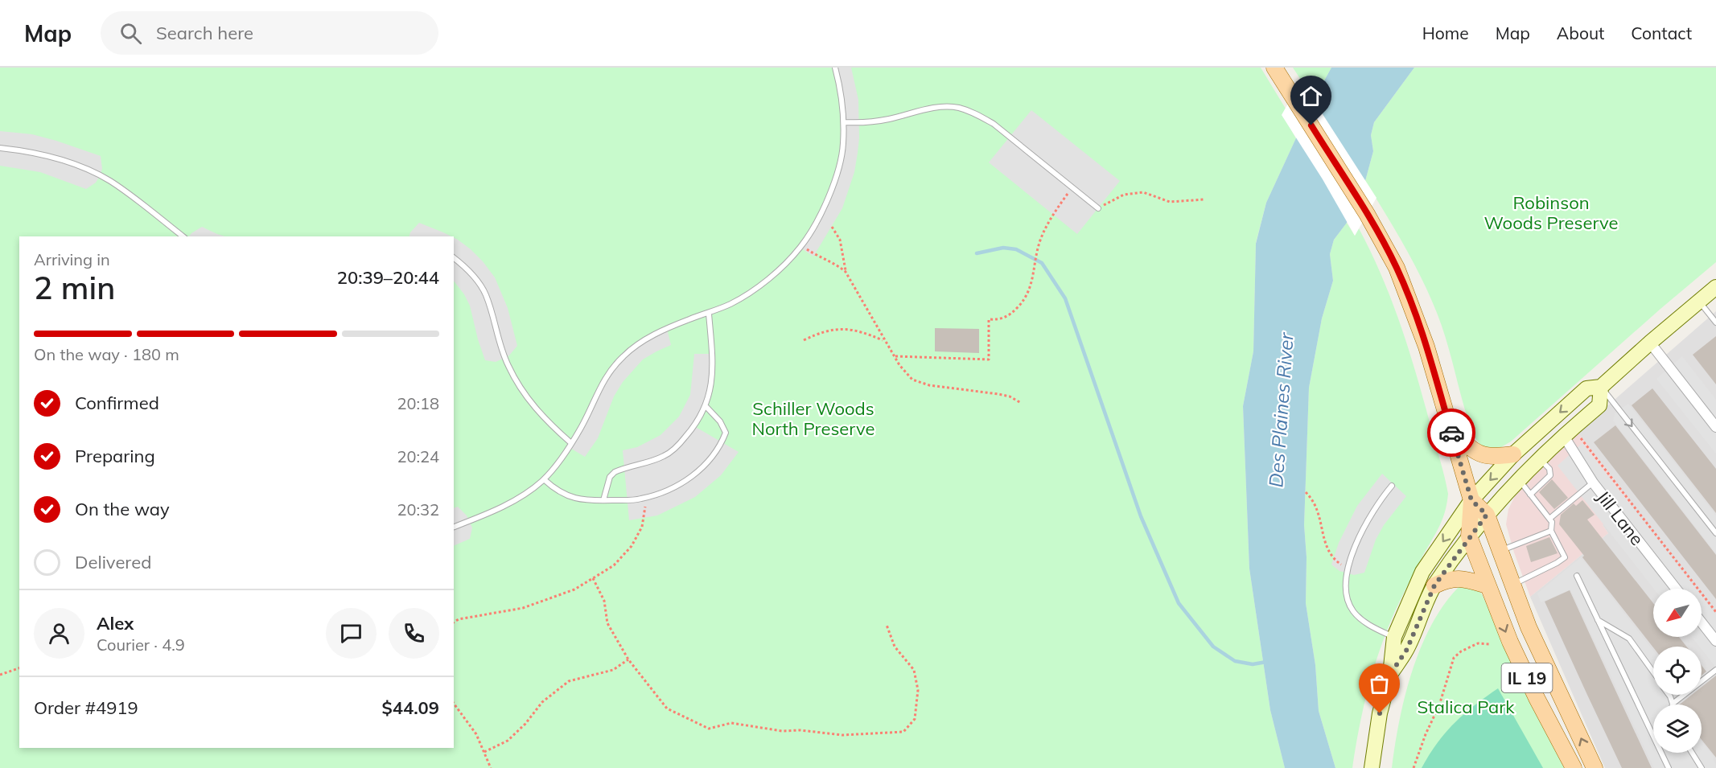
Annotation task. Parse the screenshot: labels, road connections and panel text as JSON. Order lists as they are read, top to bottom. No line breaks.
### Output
{"streets":{"main road":["IL 19"],"street":["Jill Lane"]},"water":["Des Plaines River"],"parks":["Robinson Woods Preserve","Schiller Woods North Preserve","Stalica Park"],"north":"bottom left","page":{"header":"Map","search":"Search here","nav":["Home","Map","About","Contact"],"heading":["2 min","Arriving in","20:39–20:44"],"panel":["Alex","Courier · 4.9","Order #4919","$44.09"],"bar":"On the way · 180 m","list":[["Confirmed","20:18"],["Preparing","20:24"],["On the way","20:32"],"Delivered"]}}
